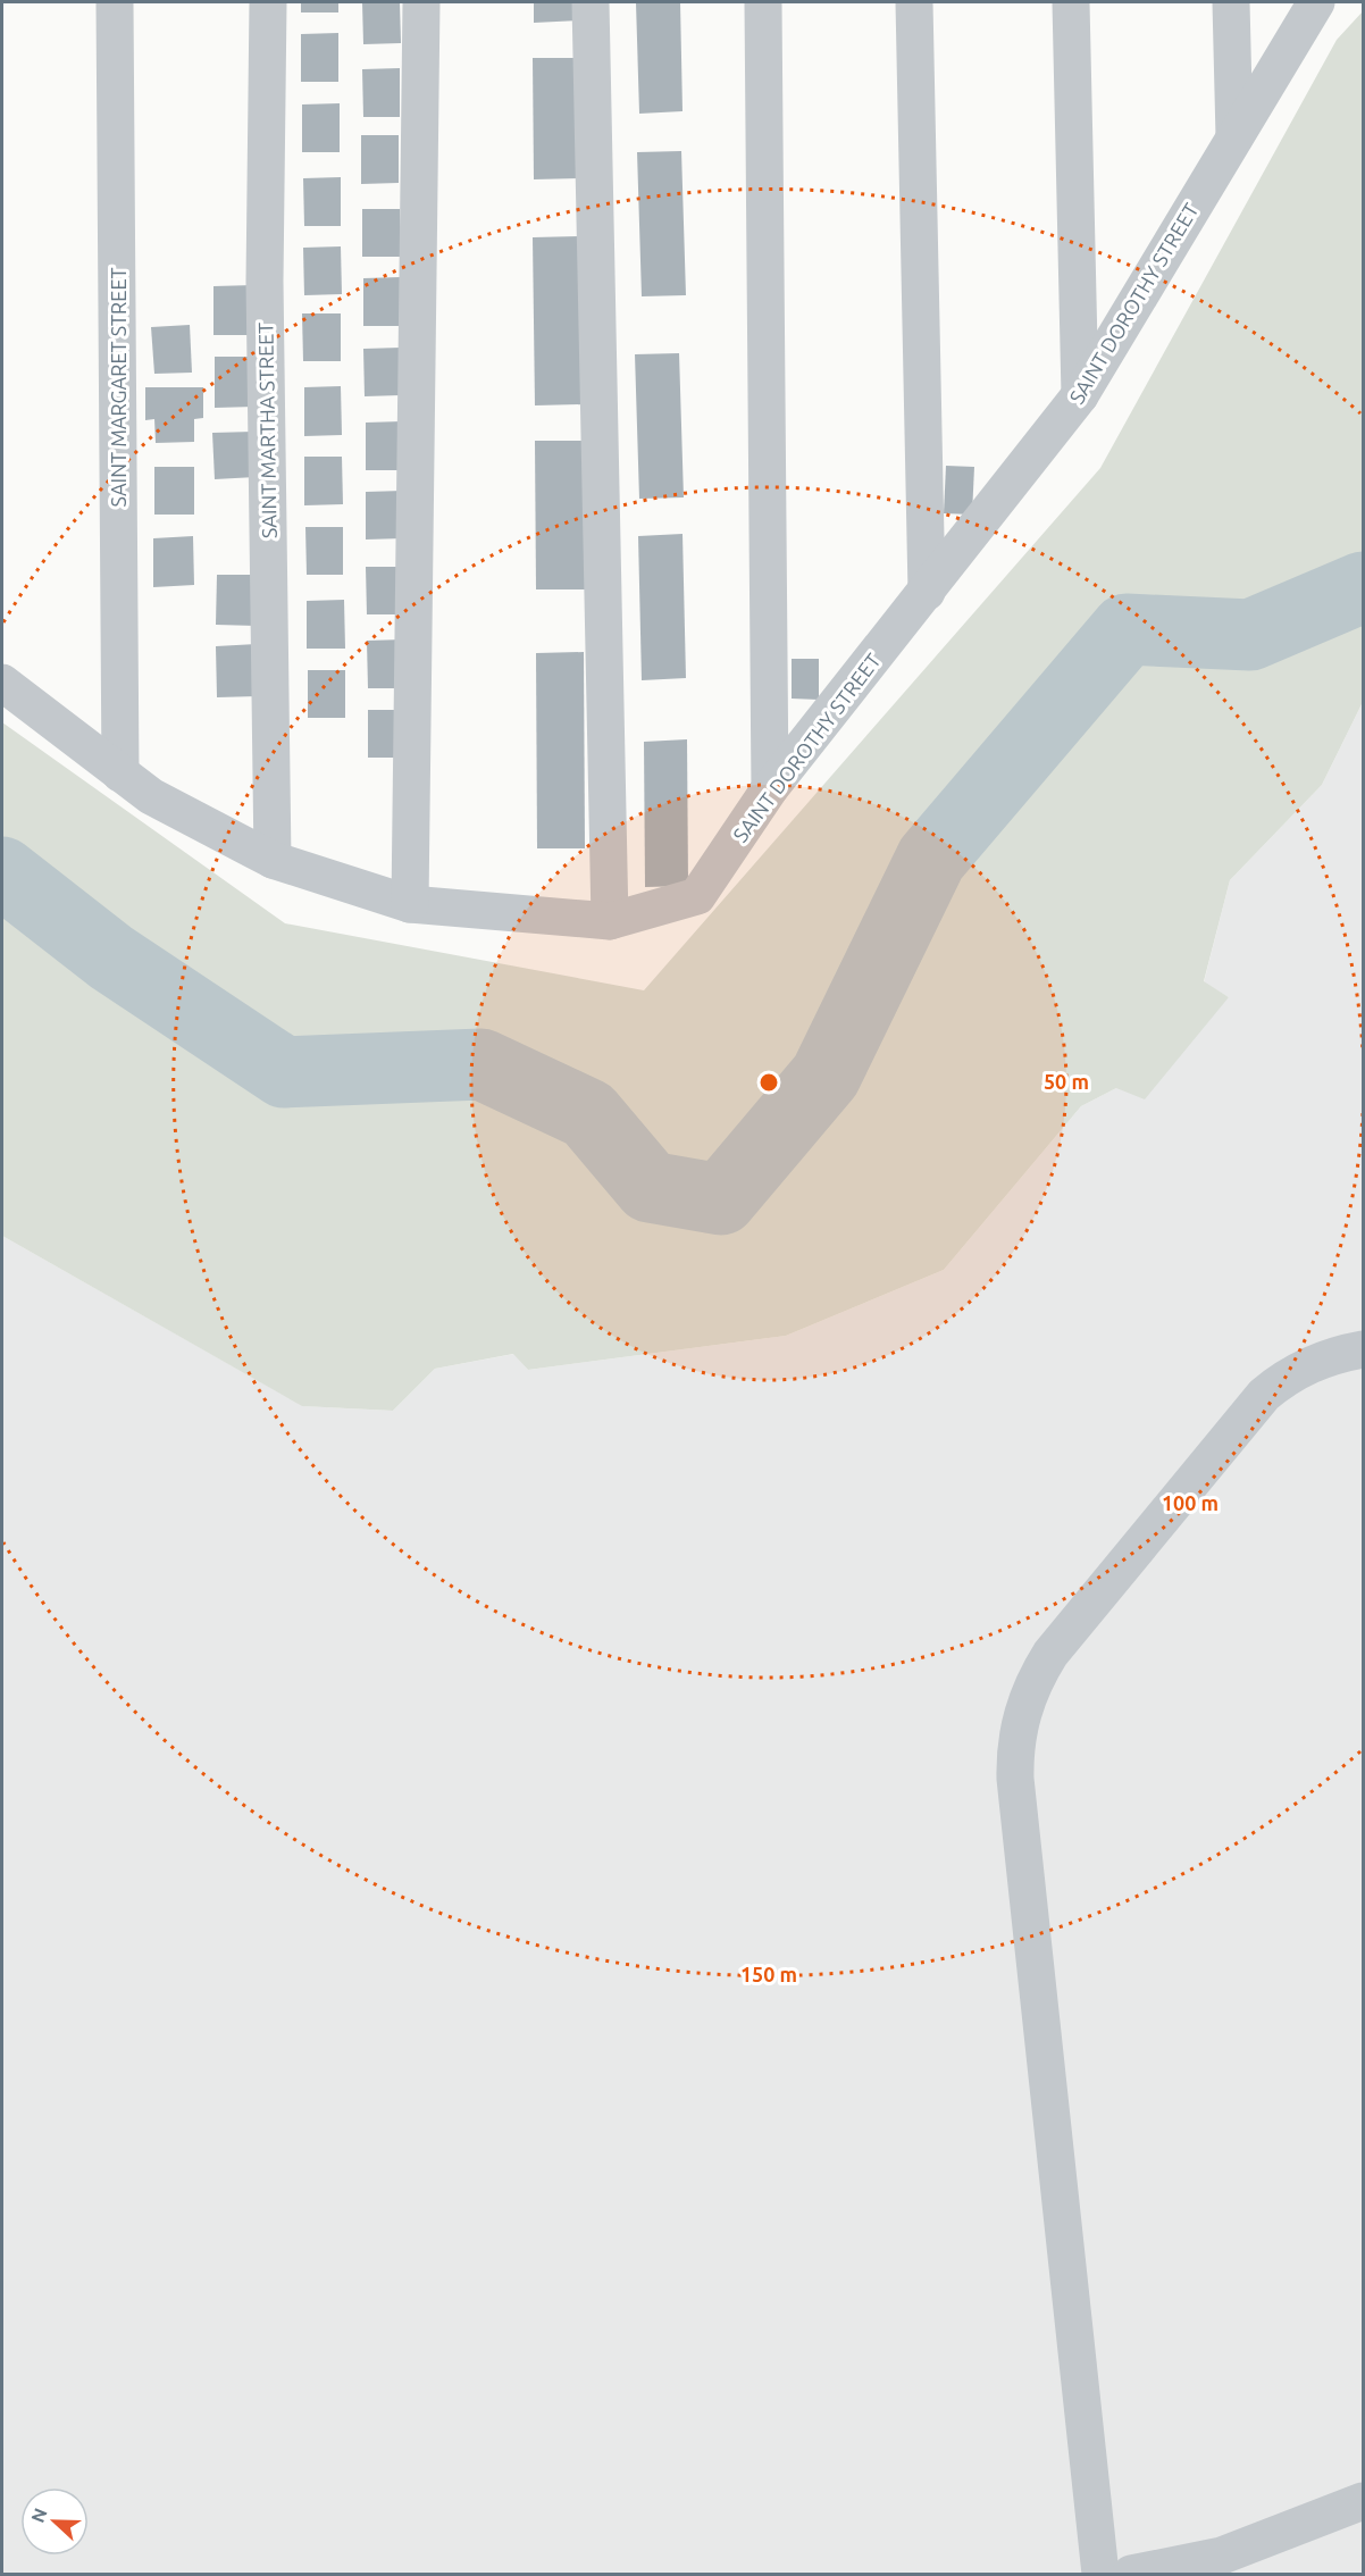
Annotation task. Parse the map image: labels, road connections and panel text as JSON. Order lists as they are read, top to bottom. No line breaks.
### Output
{"streets":{"street":["SAINT DOROTHY STREET","SAINT MARGARET STREET","SAINT MARTHA STREET"]},"crossings":[["SAINT DOROTHY STREET","SAINT MARGARET STREET"],["SAINT DOROTHY STREET","SAINT MARTHA STREET"]],"north":"left","rings":["50 m","100 m","150 m"]}
